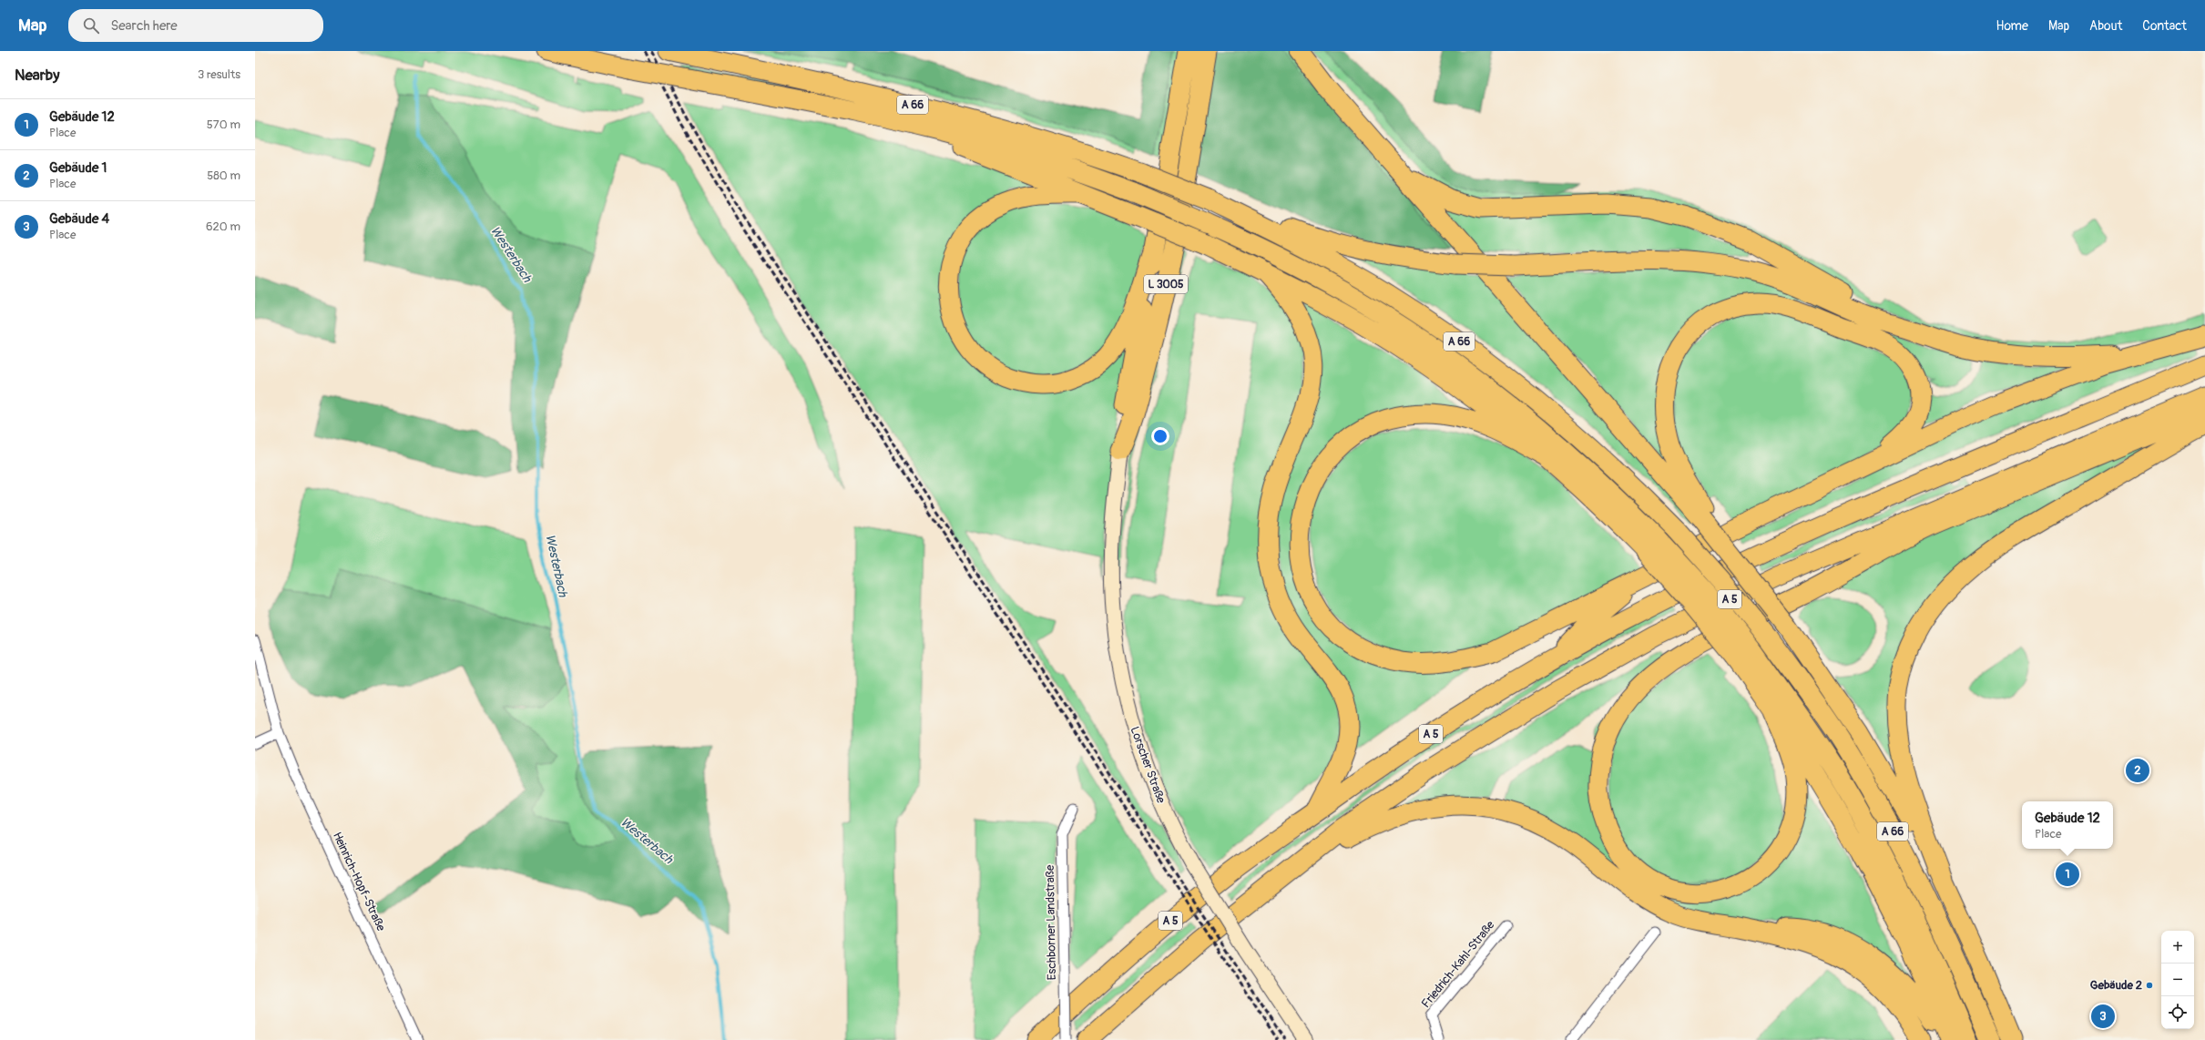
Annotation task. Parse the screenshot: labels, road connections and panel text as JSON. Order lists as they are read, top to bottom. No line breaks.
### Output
{"streets":{"highway":["A 66","L 3005","A 5"],"main road":["Lorscher Straße"],"street":["Heinrich-Hopf-Straße","Eschborner Landstraße","Friedrich-Kahl-Straße"]},"crossings":[["L 3005","Lorscher Straße"]],"water":["Westerbach"],"places":["Gebäude 2"],"page":{"header":"Map","search":"Search here","nav":["Home","Map","About","Contact"],"heading":["Nearby","3 results"],"list":[{"mark":"1","name":"Gebäude 12","note":"Place","value":"570 m"},{"mark":"2","name":"Gebäude 1","note":"Place","value":"580 m"},{"mark":"3","name":"Gebäude 4","note":"Place","value":"620 m"}],"pins":["2","1","3"],"popup":["Gebäude 12","Place"],"map_buttons":["+","−"]}}
